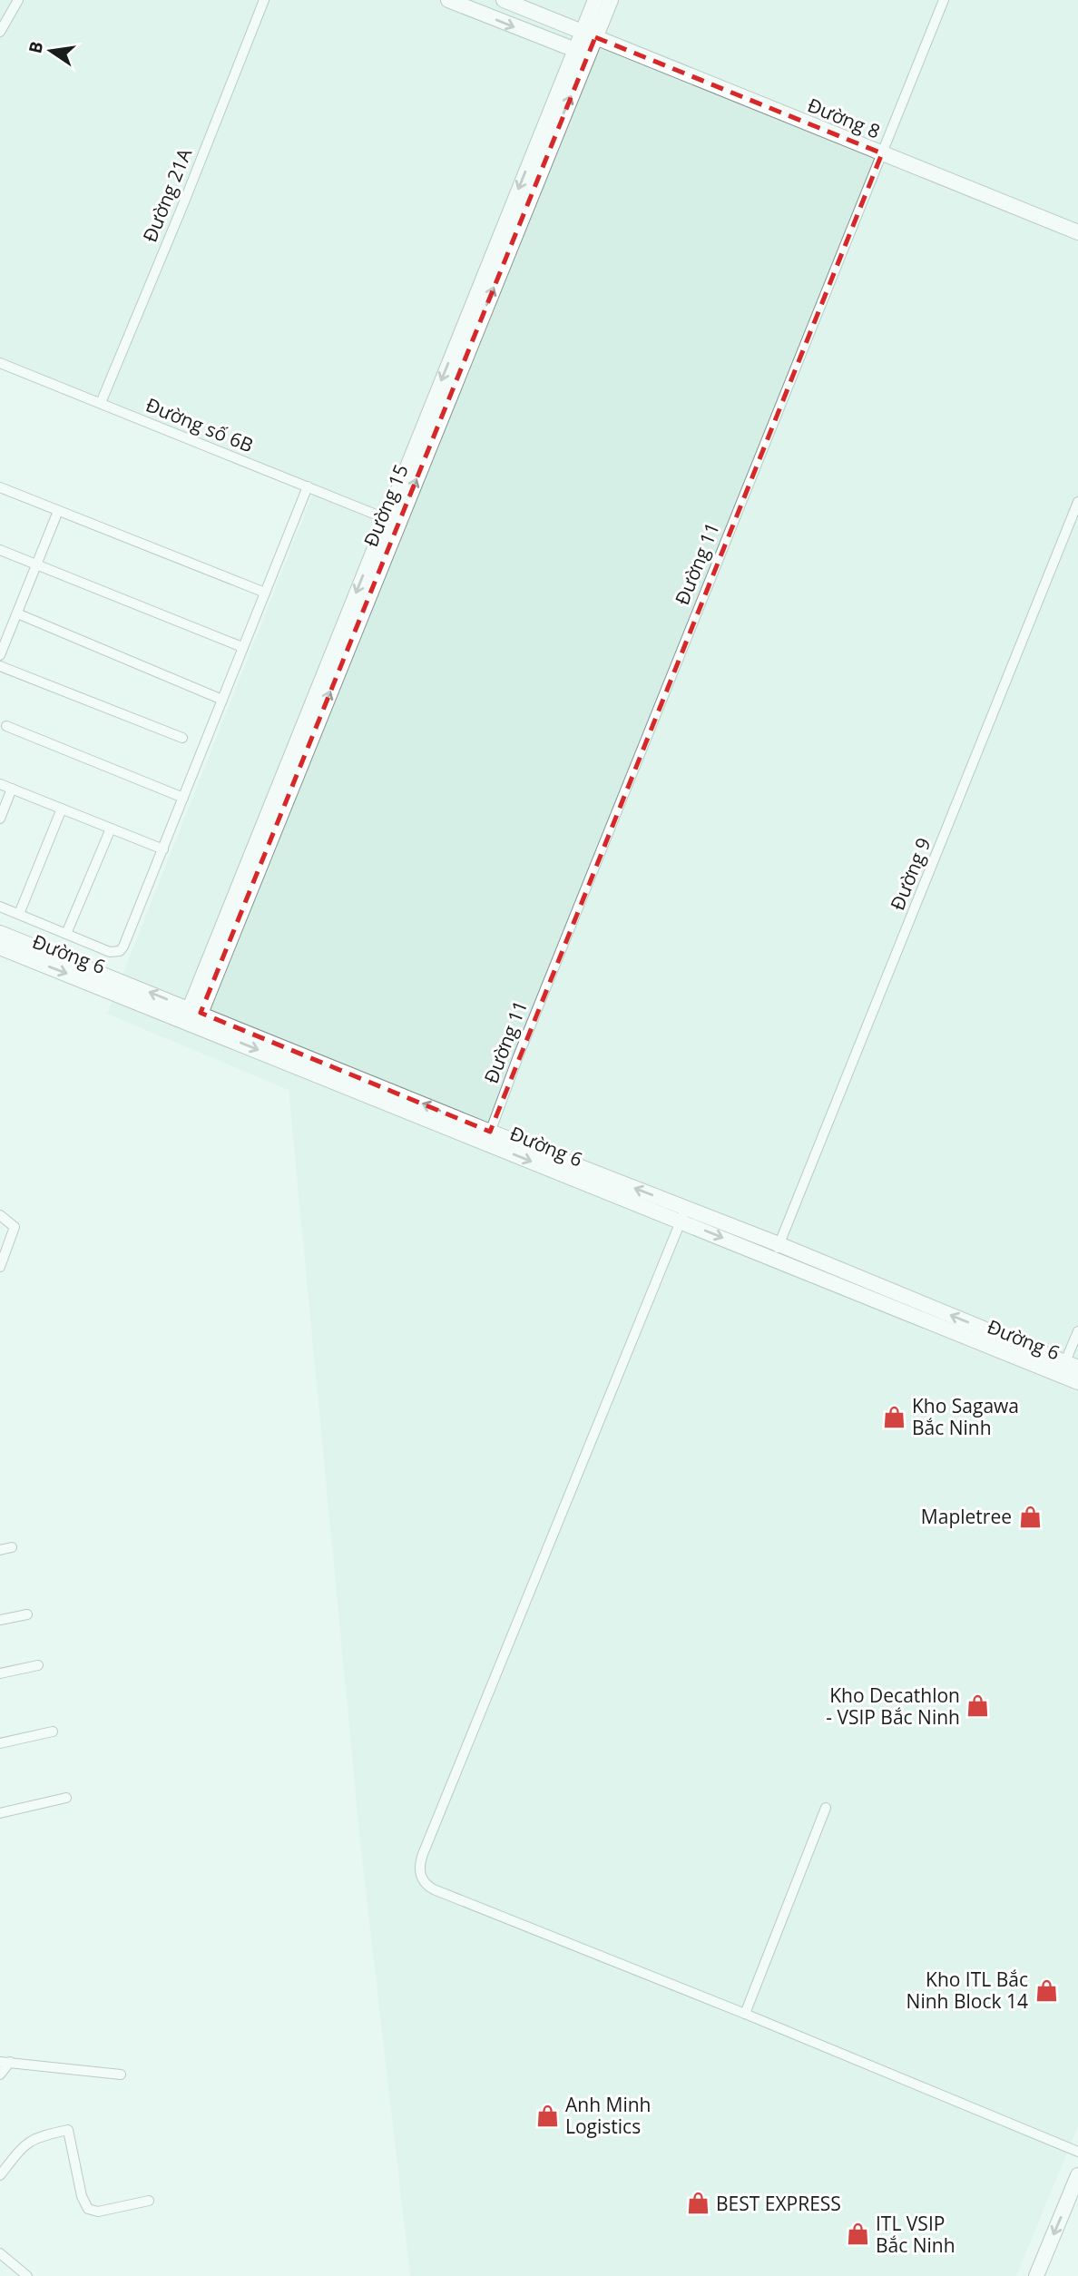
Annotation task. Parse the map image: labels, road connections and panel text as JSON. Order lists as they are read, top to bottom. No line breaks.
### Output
{"streets":{"street":["Đường 8","Đường 21A","Đường số 6B","Đường 15","Đường 11","Đường 9","Đường 6"]},"crossings":[["Đường 8","Đường 15"],["Đường 8","Đường 11"],["Đường 21A","Đường số 6B"],["Đường số 6B","Đường 15"],["Đường 15","Đường 6"],["Đường 11","Đường 6"],["Đường 9","Đường 6"]],"places":{"shop":["Kho Sagawa Bắc Ninh","Mapletree","Kho Decathlon - VSIP Bắc Ninh","Kho ITL Bắc Ninh Block 14","Anh Minh Logistics","BEST EXPRESS","ITL VSIP Bắc Ninh"]},"north":"left"}
